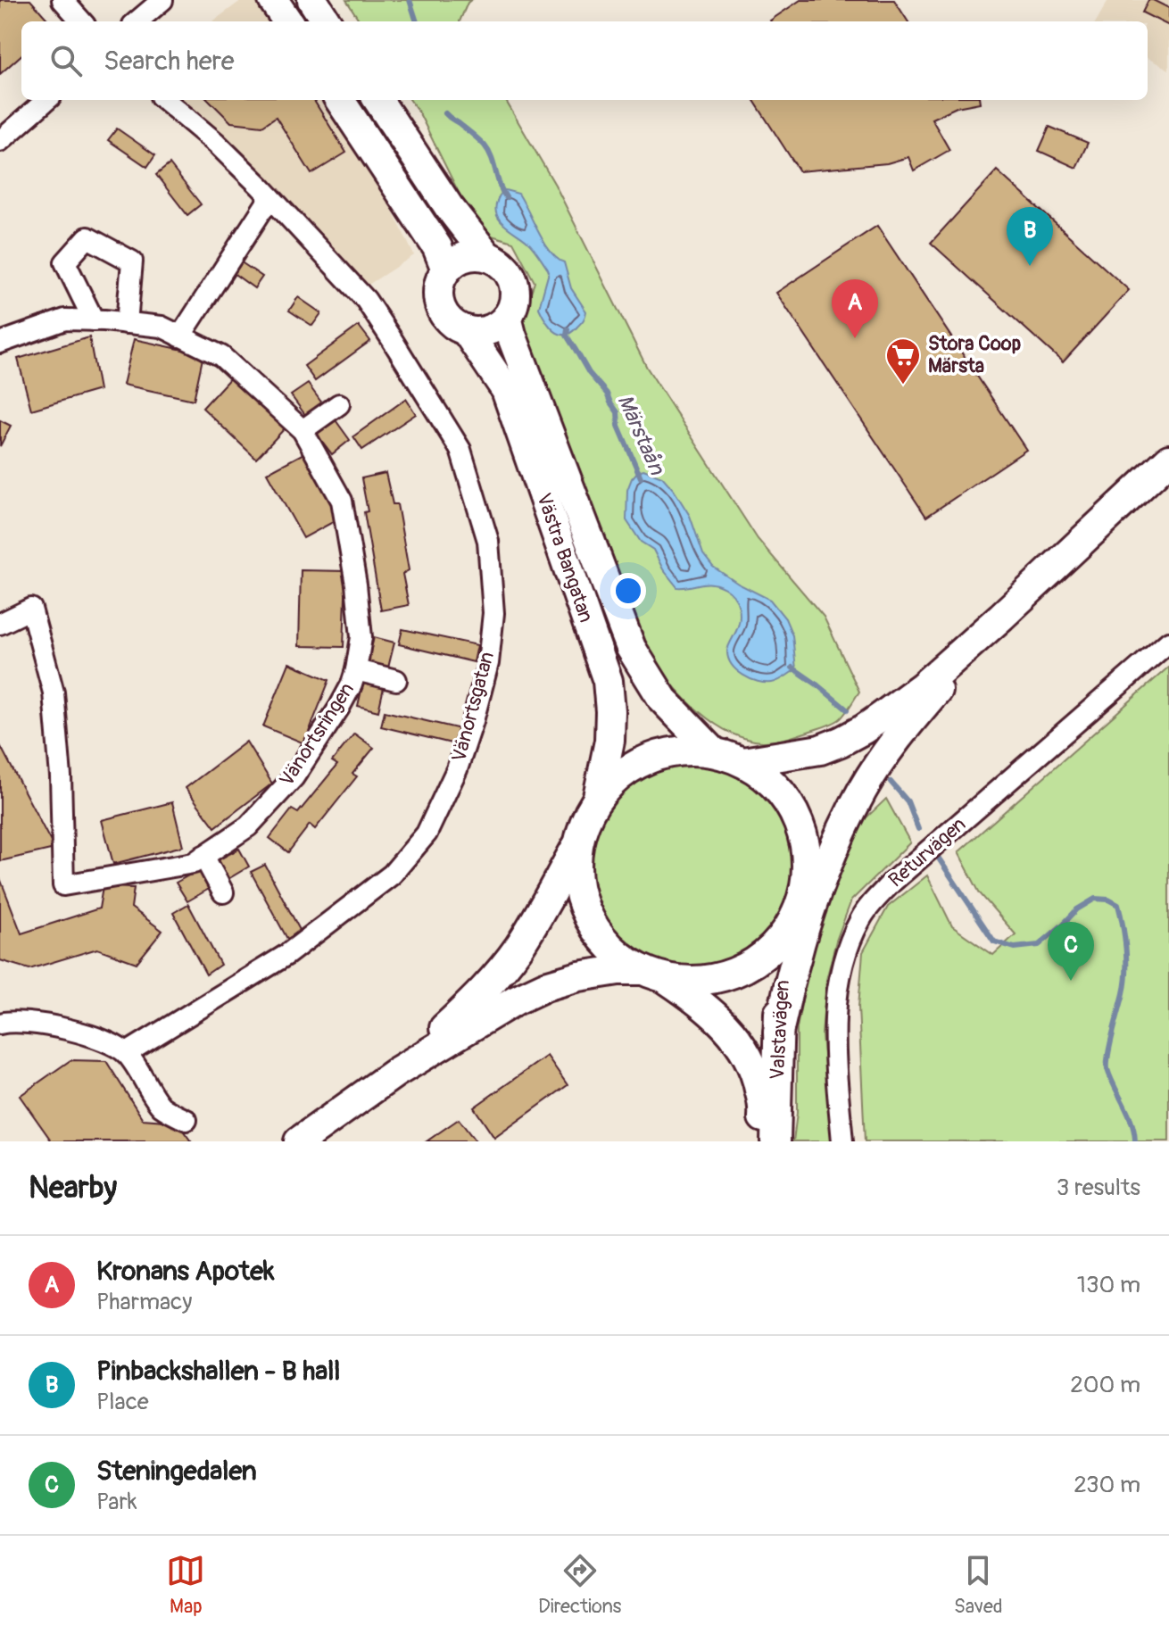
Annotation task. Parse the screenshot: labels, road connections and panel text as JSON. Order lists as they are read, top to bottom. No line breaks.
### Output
{"streets":{"street":["Västra Bangatan","Vänortsgatan","Vänortsringen","Returvägen","Valstavägen"]},"crossings":[["Västra Bangatan","Valstavägen"]],"water":["Märstaån"],"places":{"supermarket":["Stora Coop Märsta"]},"page":{"search":"Search here","pins":["B","A","C"],"heading":["Nearby","3 results"],"list":[{"mark":"A","name":"Kronans Apotek","note":"Pharmacy","value":"130 m"},{"mark":"B","name":"Pinbackshallen - B hall","note":"Place","value":"200 m"},{"mark":"C","name":"Steningedalen","note":"Park","value":"230 m"}],"nav":["Map","Directions","Saved"]}}
